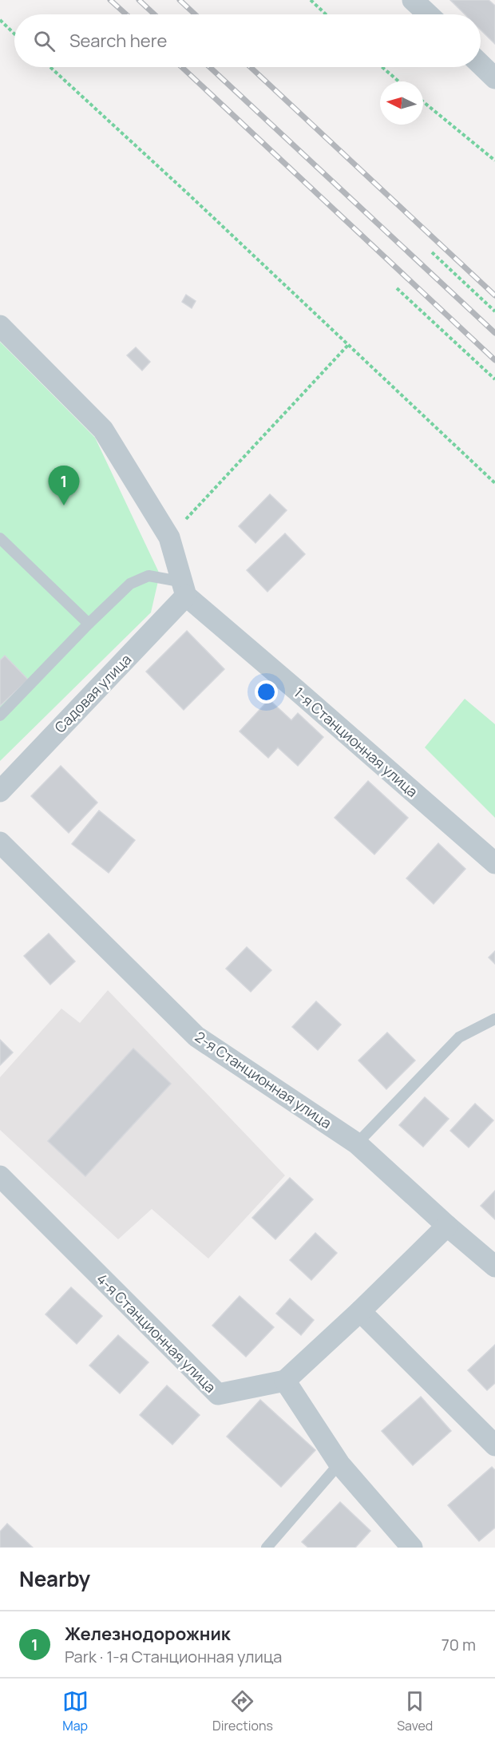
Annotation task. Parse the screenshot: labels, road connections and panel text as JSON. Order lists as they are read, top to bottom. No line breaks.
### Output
{"streets":{"street":["Садовая улица","1-я Станционная улица","2-я Станционная улица","4-я Станционная улица"]},"crossings":[["Садовая улица","1-я Станционная улица"]],"north":"left","page":{"search":"Search here","pins":"1","heading":"Nearby","list":[{"mark":"1","name":"Железнодорожник","note":"Park · 1-я Станционная улица","value":"70 m"}],"nav":["Map","Directions","Saved"]}}
